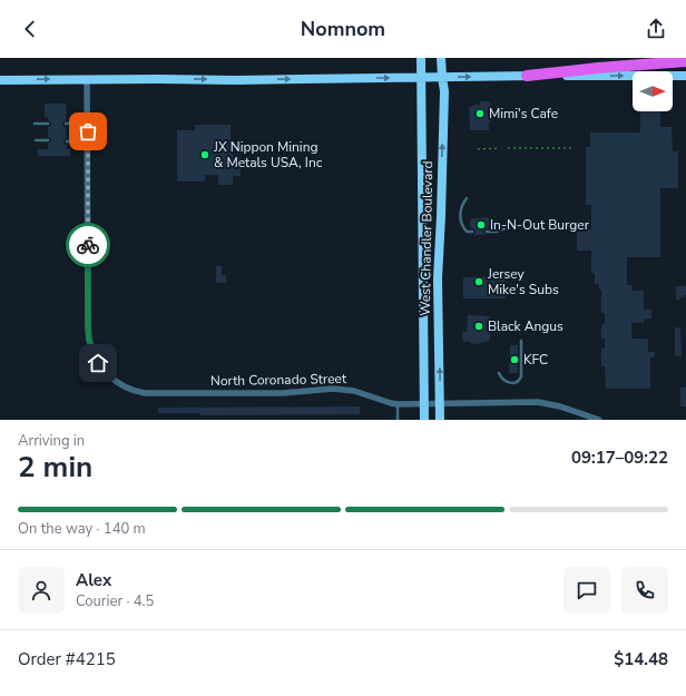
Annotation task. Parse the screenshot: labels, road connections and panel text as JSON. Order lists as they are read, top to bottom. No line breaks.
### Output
{"streets":{"main road":["West Chandler Boulevard"],"street":["North Coronado Street"]},"crossings":[["West Chandler Boulevard","North Coronado Street"]],"places":["Mimi's Cafe","JX Nippon Mining & Metals USA, Inc","In-N-Out Burger","Jersey Mike's Subs","Black Angus","KFC"],"north":"right","page":{"header":"Nomnom","heading":["2 min","Arriving in","09:17–09:22"],"panel":["Alex","Courier · 4.5","Order #4215","$14.48"],"bar":"On the way · 140 m"}}
